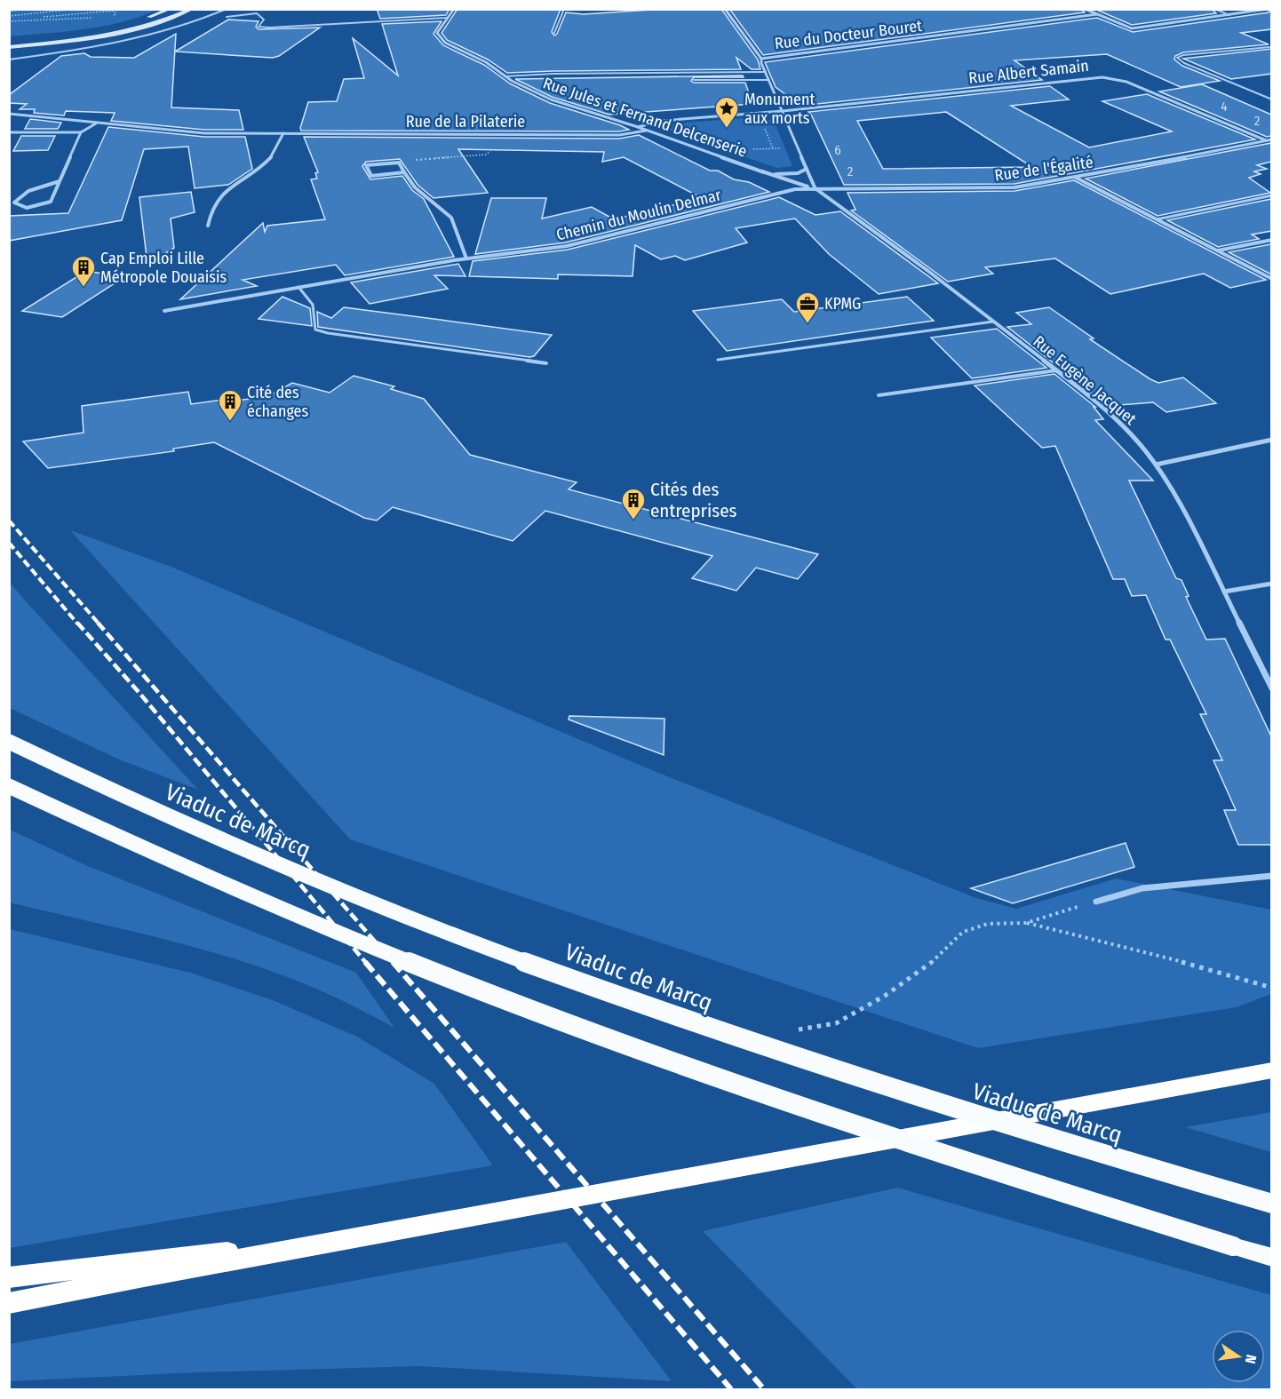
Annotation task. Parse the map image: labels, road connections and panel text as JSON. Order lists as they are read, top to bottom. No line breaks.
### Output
{"streets":{"highway":["Viaduc de Marcq"],"street":["Rue du Docteur Bouret","Rue Albert Samain","Rue Jules et Fernand Delcenserie","Rue de la Pilaterie","Rue de l'Égalité","Chemin du Moulin Delmar","Rue Eugène Jacquet"]},"crossings":[["Rue Albert Samain","Rue Jules et Fernand Delcenserie"],["Rue Albert Samain","Rue de l'Égalité"],["Rue Jules et Fernand Delcenserie","Rue de la Pilaterie"],["Rue Jules et Fernand Delcenserie","Rue de l'Égalité"],["Rue Jules et Fernand Delcenserie","Chemin du Moulin Delmar"],["Rue Jules et Fernand Delcenserie","Rue Eugène Jacquet"],["Rue de l'Égalité","Chemin du Moulin Delmar"],["Rue de l'Égalité","Rue Eugène Jacquet"],["Chemin du Moulin Delmar","Rue Eugène Jacquet"]],"places":{"place":["Monument aux morts"],"building":["Cap Emploi Lille Métropole Douaisis","Cité des échanges","Cités des entreprises"],"office":["KPMG"]},"house_numbers":["4","2","6","2"],"north":"right"}
